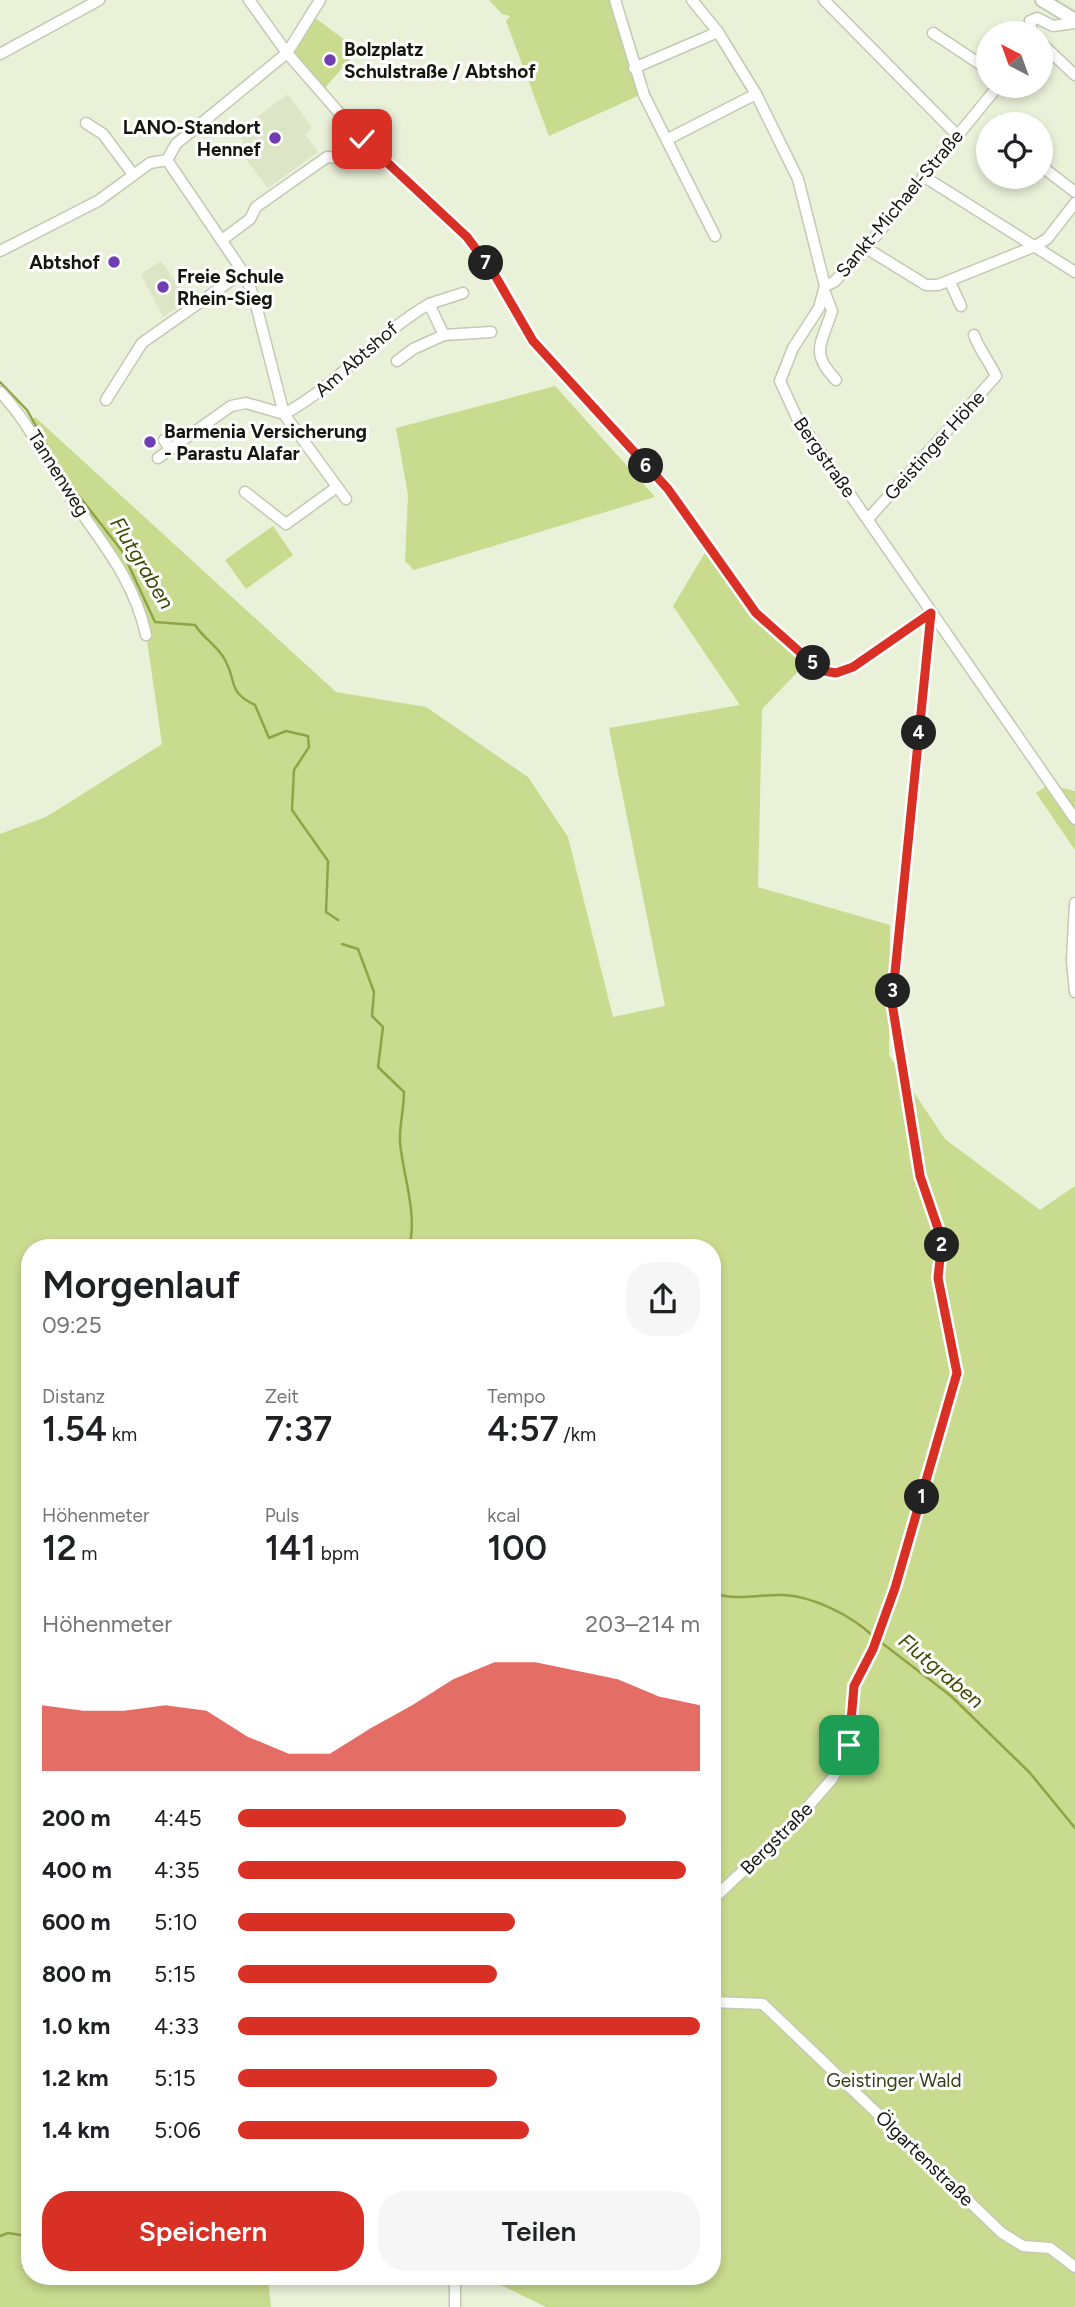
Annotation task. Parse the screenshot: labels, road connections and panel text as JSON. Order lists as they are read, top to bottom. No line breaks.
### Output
{"streets":{"street":["Sankt-Michael-Straße","Am Abtshof","Geistinger Höhe","Bergstraße","Tannenweg","Ölgartenstraße"]},"crossings":[["Sankt-Michael-Straße","Bergstraße"],["Geistinger Höhe","Bergstraße"]],"water":["Flutgraben"],"parks":["Geistinger Wald"],"places":["Bolzplatz Schulstraße / Abtshof","LANO-Standort Hennef","Abtshof","Freie Schule Rhein-Sieg","Barmenia Versicherung - Parastu Alafar"],"north":"top left","page":{"pins":["7","6","5","4","3","2","1"],"heading":["Morgenlauf","09:25"],"stats":[["Distanz","1.54 km"],["Zeit","7:37"],["Tempo","4:57 /km"],["Höhenmeter","12 m"],["Puls","141 bpm"],["kcal","100"]],"chart":["Höhenmeter","203–214 m"],"list":[{"name":"200 m","note":"4:45"},{"name":"400 m","note":"4:35"},{"name":"600 m","note":"5:10"},{"name":"800 m","note":"5:15"},{"name":"1.0 km","note":"4:33"},{"name":"1.2 km","note":"5:15"},{"name":"1.4 km","note":"5:06"}],"buttons":["Speichern","Teilen"]}}
